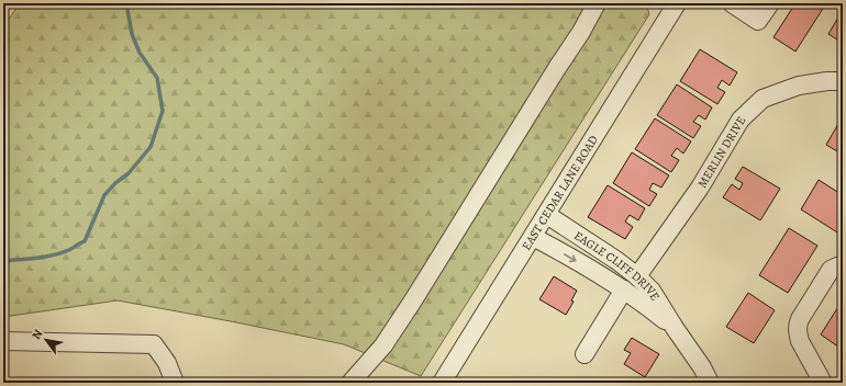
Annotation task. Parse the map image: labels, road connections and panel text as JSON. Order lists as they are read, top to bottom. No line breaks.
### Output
{"streets":{"street":["MERLIN DRIVE","EAST CEDAR LANE ROAD","EAGLE CLIFF DRIVE"]},"crossings":[["MERLIN DRIVE","EAGLE CLIFF DRIVE"],["EAST CEDAR LANE ROAD","EAGLE CLIFF DRIVE"]],"north":"top left"}
